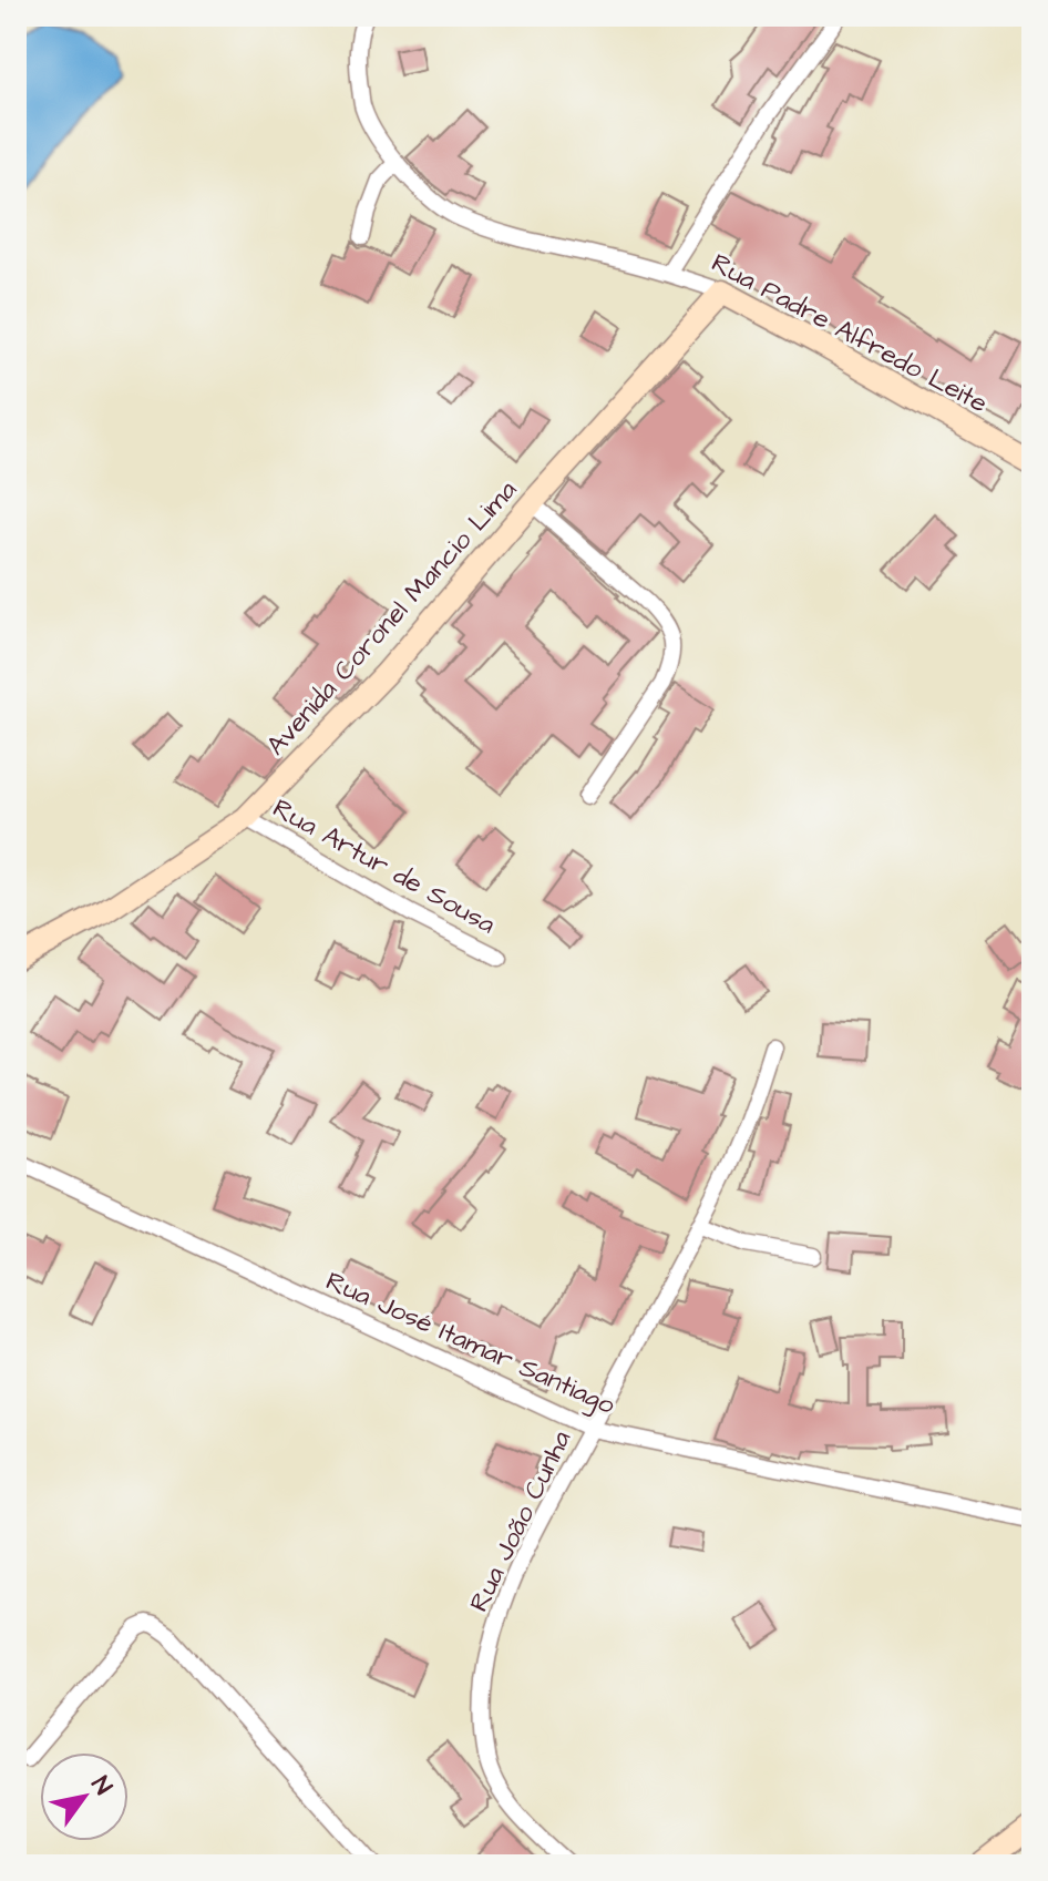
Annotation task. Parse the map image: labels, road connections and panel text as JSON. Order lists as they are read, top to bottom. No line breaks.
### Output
{"streets":{"street":["Rua Padre Alfredo Leite","Avenida Coronel Mancio Lima","Rua Artur de Sousa","Rua José Itamar Santiago","Rua João Cunha"]},"crossings":[["Rua Padre Alfredo Leite","Avenida Coronel Mancio Lima"],["Avenida Coronel Mancio Lima","Rua Artur de Sousa"],["Rua José Itamar Santiago","Rua João Cunha"]],"north":"top right"}
